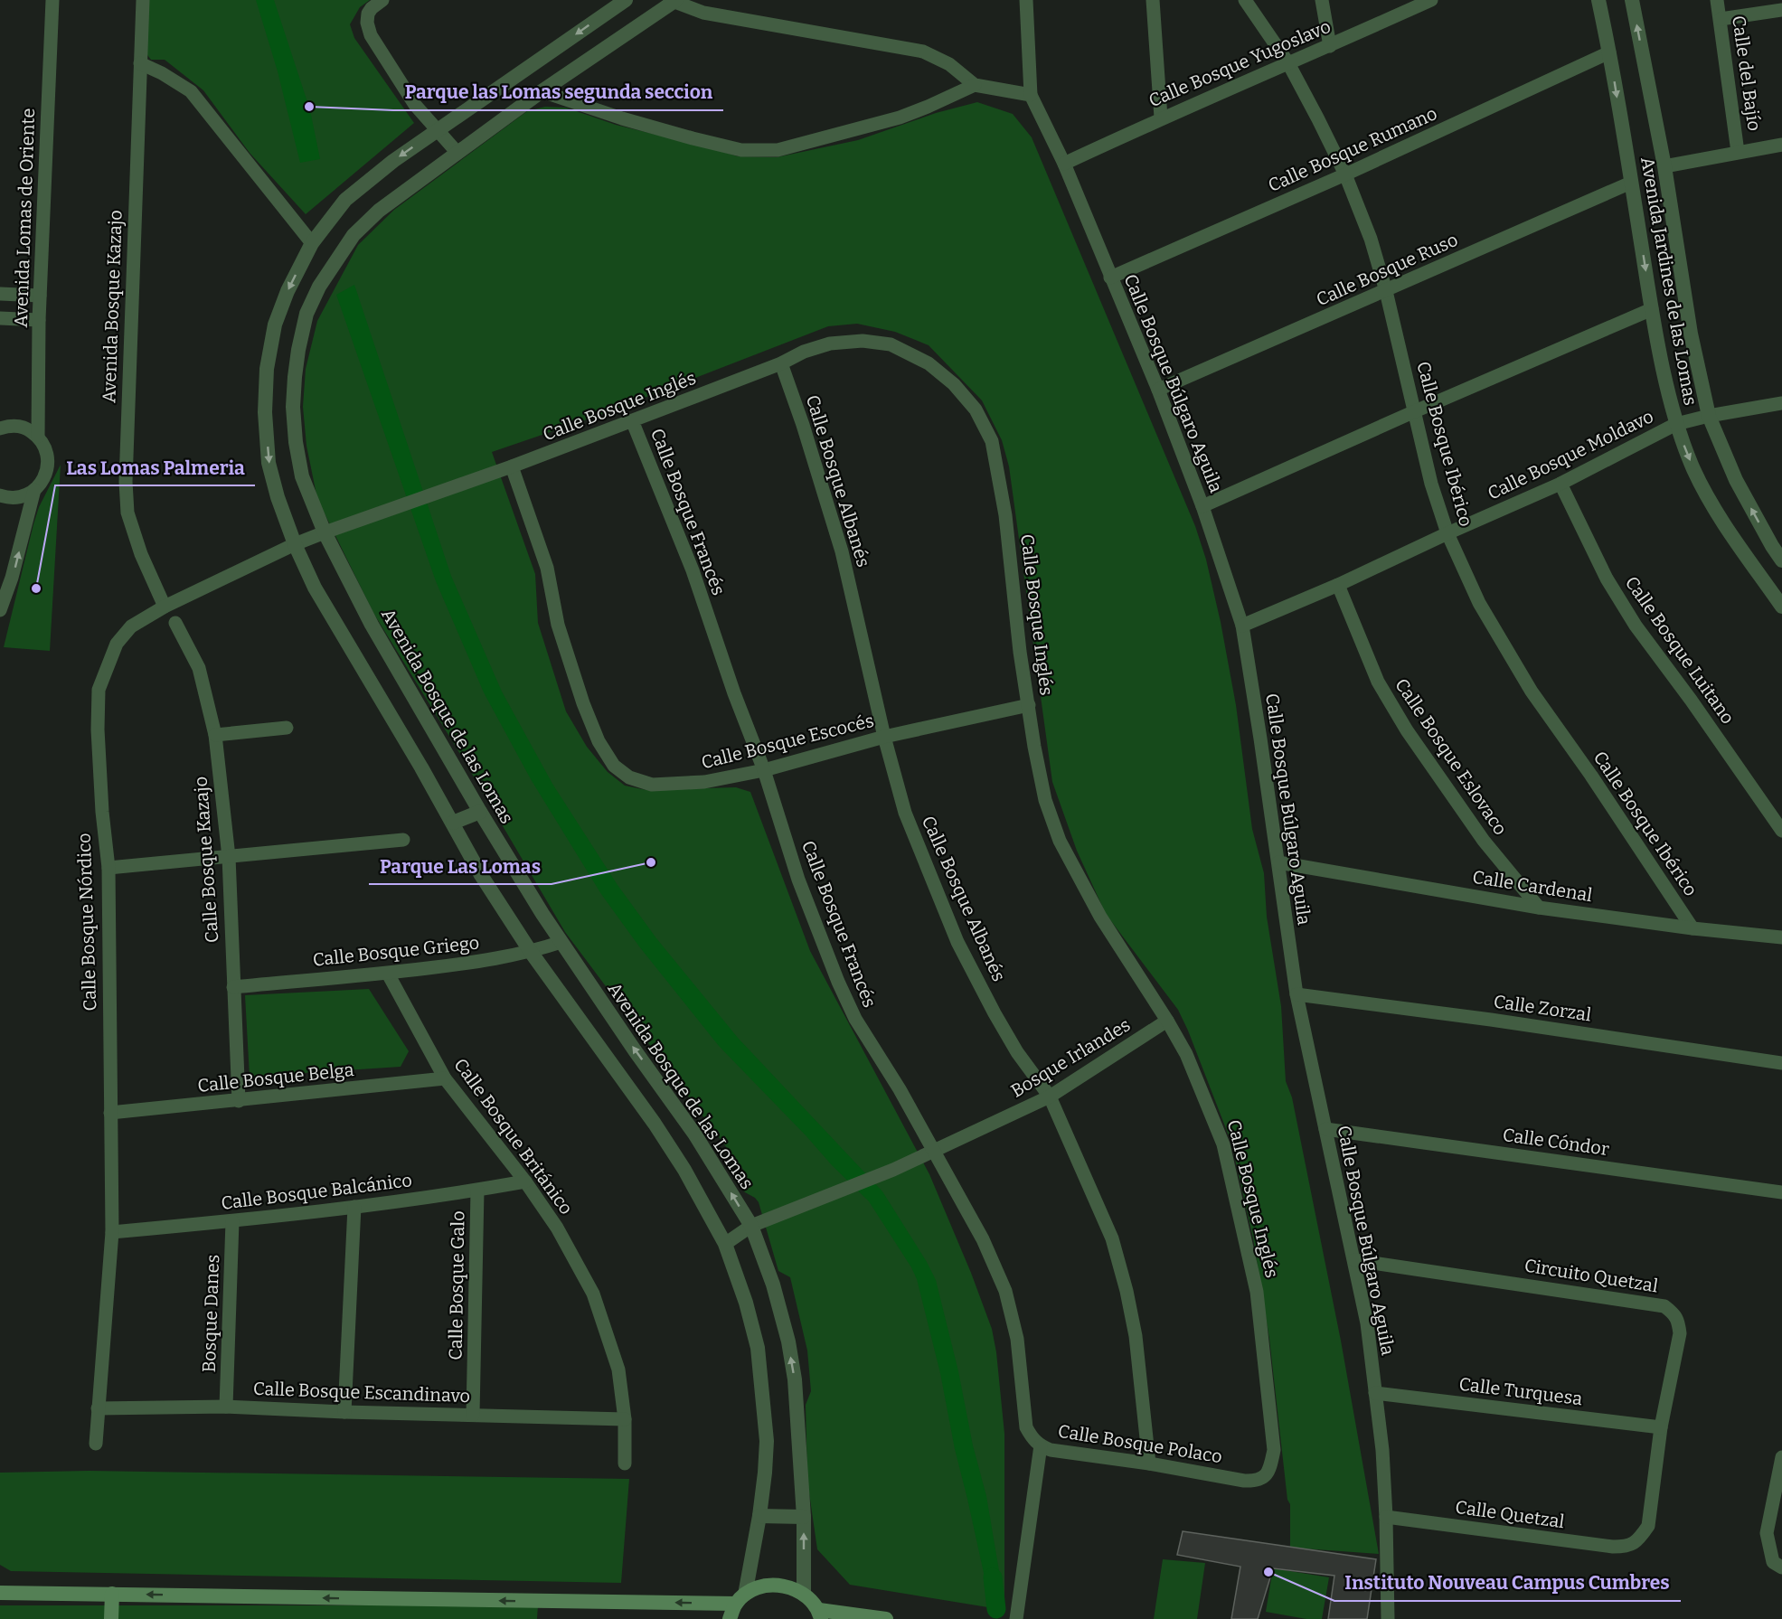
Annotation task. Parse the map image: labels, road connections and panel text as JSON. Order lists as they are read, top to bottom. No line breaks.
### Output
{"streets":{"street":["Calle Bosque Yugoslavo","Calle del Bajío","Calle Bosque Rumano","Avenida Lomas de Oriente","Calle Bosque Ruso","Avenida Jardines de las Lomas","Avenida Bosque Kazajo","Calle Bosque Búlgaro Aguila","Calle Bosque Inglés","Calle Bosque Ibérico","Calle Bosque Moldavo","Calle Bosque Albanés","Calle Bosque Francés","Calle Bosque Luitano","Avenida Bosque de las Lomas","Calle Bosque Escocés","Calle Bosque Eslovaco","Calle Bosque Kazajo","Calle Cardenal","Calle Bosque Nórdico","Calle Bosque Griego","Calle Zorzal","Bosque Irlandes","Calle Bosque Belga","Calle Bosque Británico","Calle Cóndor","Calle Bosque Balcánico","Circuito Quetzal","Calle Bosque Galo","Bosque Danes","Calle Turquesa","Calle Bosque Escandinavo","Calle Bosque Polaco","Calle Quetzal"]},"crossings":[["Calle Bosque Yugoslavo","Calle Bosque Búlgaro Aguila"],["Calle Bosque Yugoslavo","Calle Bosque Ibérico"],["Calle Bosque Rumano","Avenida Jardines de las Lomas"],["Calle Bosque Rumano","Calle Bosque Búlgaro Aguila"],["Calle Bosque Rumano","Calle Bosque Ibérico"],["Calle Bosque Ruso","Avenida Jardines de las Lomas"],["Calle Bosque Ruso","Calle Bosque Búlgaro Aguila"],["Calle Bosque Ruso","Calle Bosque Ibérico"],["Avenida Jardines de las Lomas","Calle Bosque Moldavo"],["Avenida Bosque Kazajo","Calle Bosque Nórdico"],["Calle Bosque Búlgaro Aguila","Calle Bosque Moldavo"],["Calle Bosque Búlgaro Aguila","Calle Cardenal"],["Calle Bosque Búlgaro Aguila","Calle Zorzal"],["Calle Bosque Búlgaro Aguila","Calle Cóndor"],["Calle Bosque Búlgaro Aguila","Circuito Quetzal"],["Calle Bosque Búlgaro Aguila","Calle Turquesa"],["Calle Bosque Búlgaro Aguila","Calle Quetzal"],["Calle Bosque Inglés","Calle Bosque Albanés"],["Calle Bosque Inglés","Calle Bosque Francés"],["Calle Bosque Inglés","Avenida Bosque de las Lomas"],["Calle Bosque Inglés","Calle Bosque Escocés"],["Calle Bosque Inglés","Calle Bosque Nórdico"],["Calle Bosque Inglés","Bosque Irlandes"],["Calle Bosque Inglés","Calle Bosque Polaco"],["Calle Bosque Ibérico","Calle Bosque Moldavo"],["Calle Bosque Ibérico","Calle Cardenal"],["Calle Bosque Moldavo","Calle Bosque Luitano"],["Calle Bosque Moldavo","Calle Bosque Eslovaco"],["Calle Bosque Albanés","Calle Bosque Escocés"],["Calle Bosque Albanés","Bosque Irlandes"],["Calle Bosque Albanés","Calle Bosque Polaco"],["Calle Bosque Francés","Calle Bosque Escocés"],["Calle Bosque Francés","Bosque Irlandes"],["Calle Bosque Francés","Calle Bosque Polaco"],["Avenida Bosque de las Lomas","Calle Bosque Griego"],["Avenida Bosque de las Lomas","Bosque Irlandes"],["Calle Bosque Eslovaco","Calle Cardenal"],["Calle Bosque Kazajo","Calle Bosque Griego"],["Calle Bosque Kazajo","Calle Bosque Belga"],["Calle Bosque Nórdico","Calle Bosque Belga"],["Calle Bosque Nórdico","Calle Bosque Balcánico"],["Calle Bosque Nórdico","Calle Bosque Escandinavo"],["Calle Bosque Griego","Calle Bosque Británico"],["Calle Bosque Belga","Calle Bosque Británico"],["Calle Bosque Británico","Calle Bosque Balcánico"],["Calle Bosque Británico","Calle Bosque Escandinavo"],["Calle Bosque Balcánico","Calle Bosque Galo"],["Calle Bosque Balcánico","Bosque Danes"],["Circuito Quetzal","Calle Turquesa"],["Circuito Quetzal","Calle Quetzal"],["Calle Bosque Galo","Calle Bosque Escandinavo"],["Bosque Danes","Calle Bosque Escandinavo"]],"places":["Parque las Lomas segunda seccion","Las Lomas Palmeria","Parque Las Lomas","Instituto Nouveau Campus Cumbres"]}
